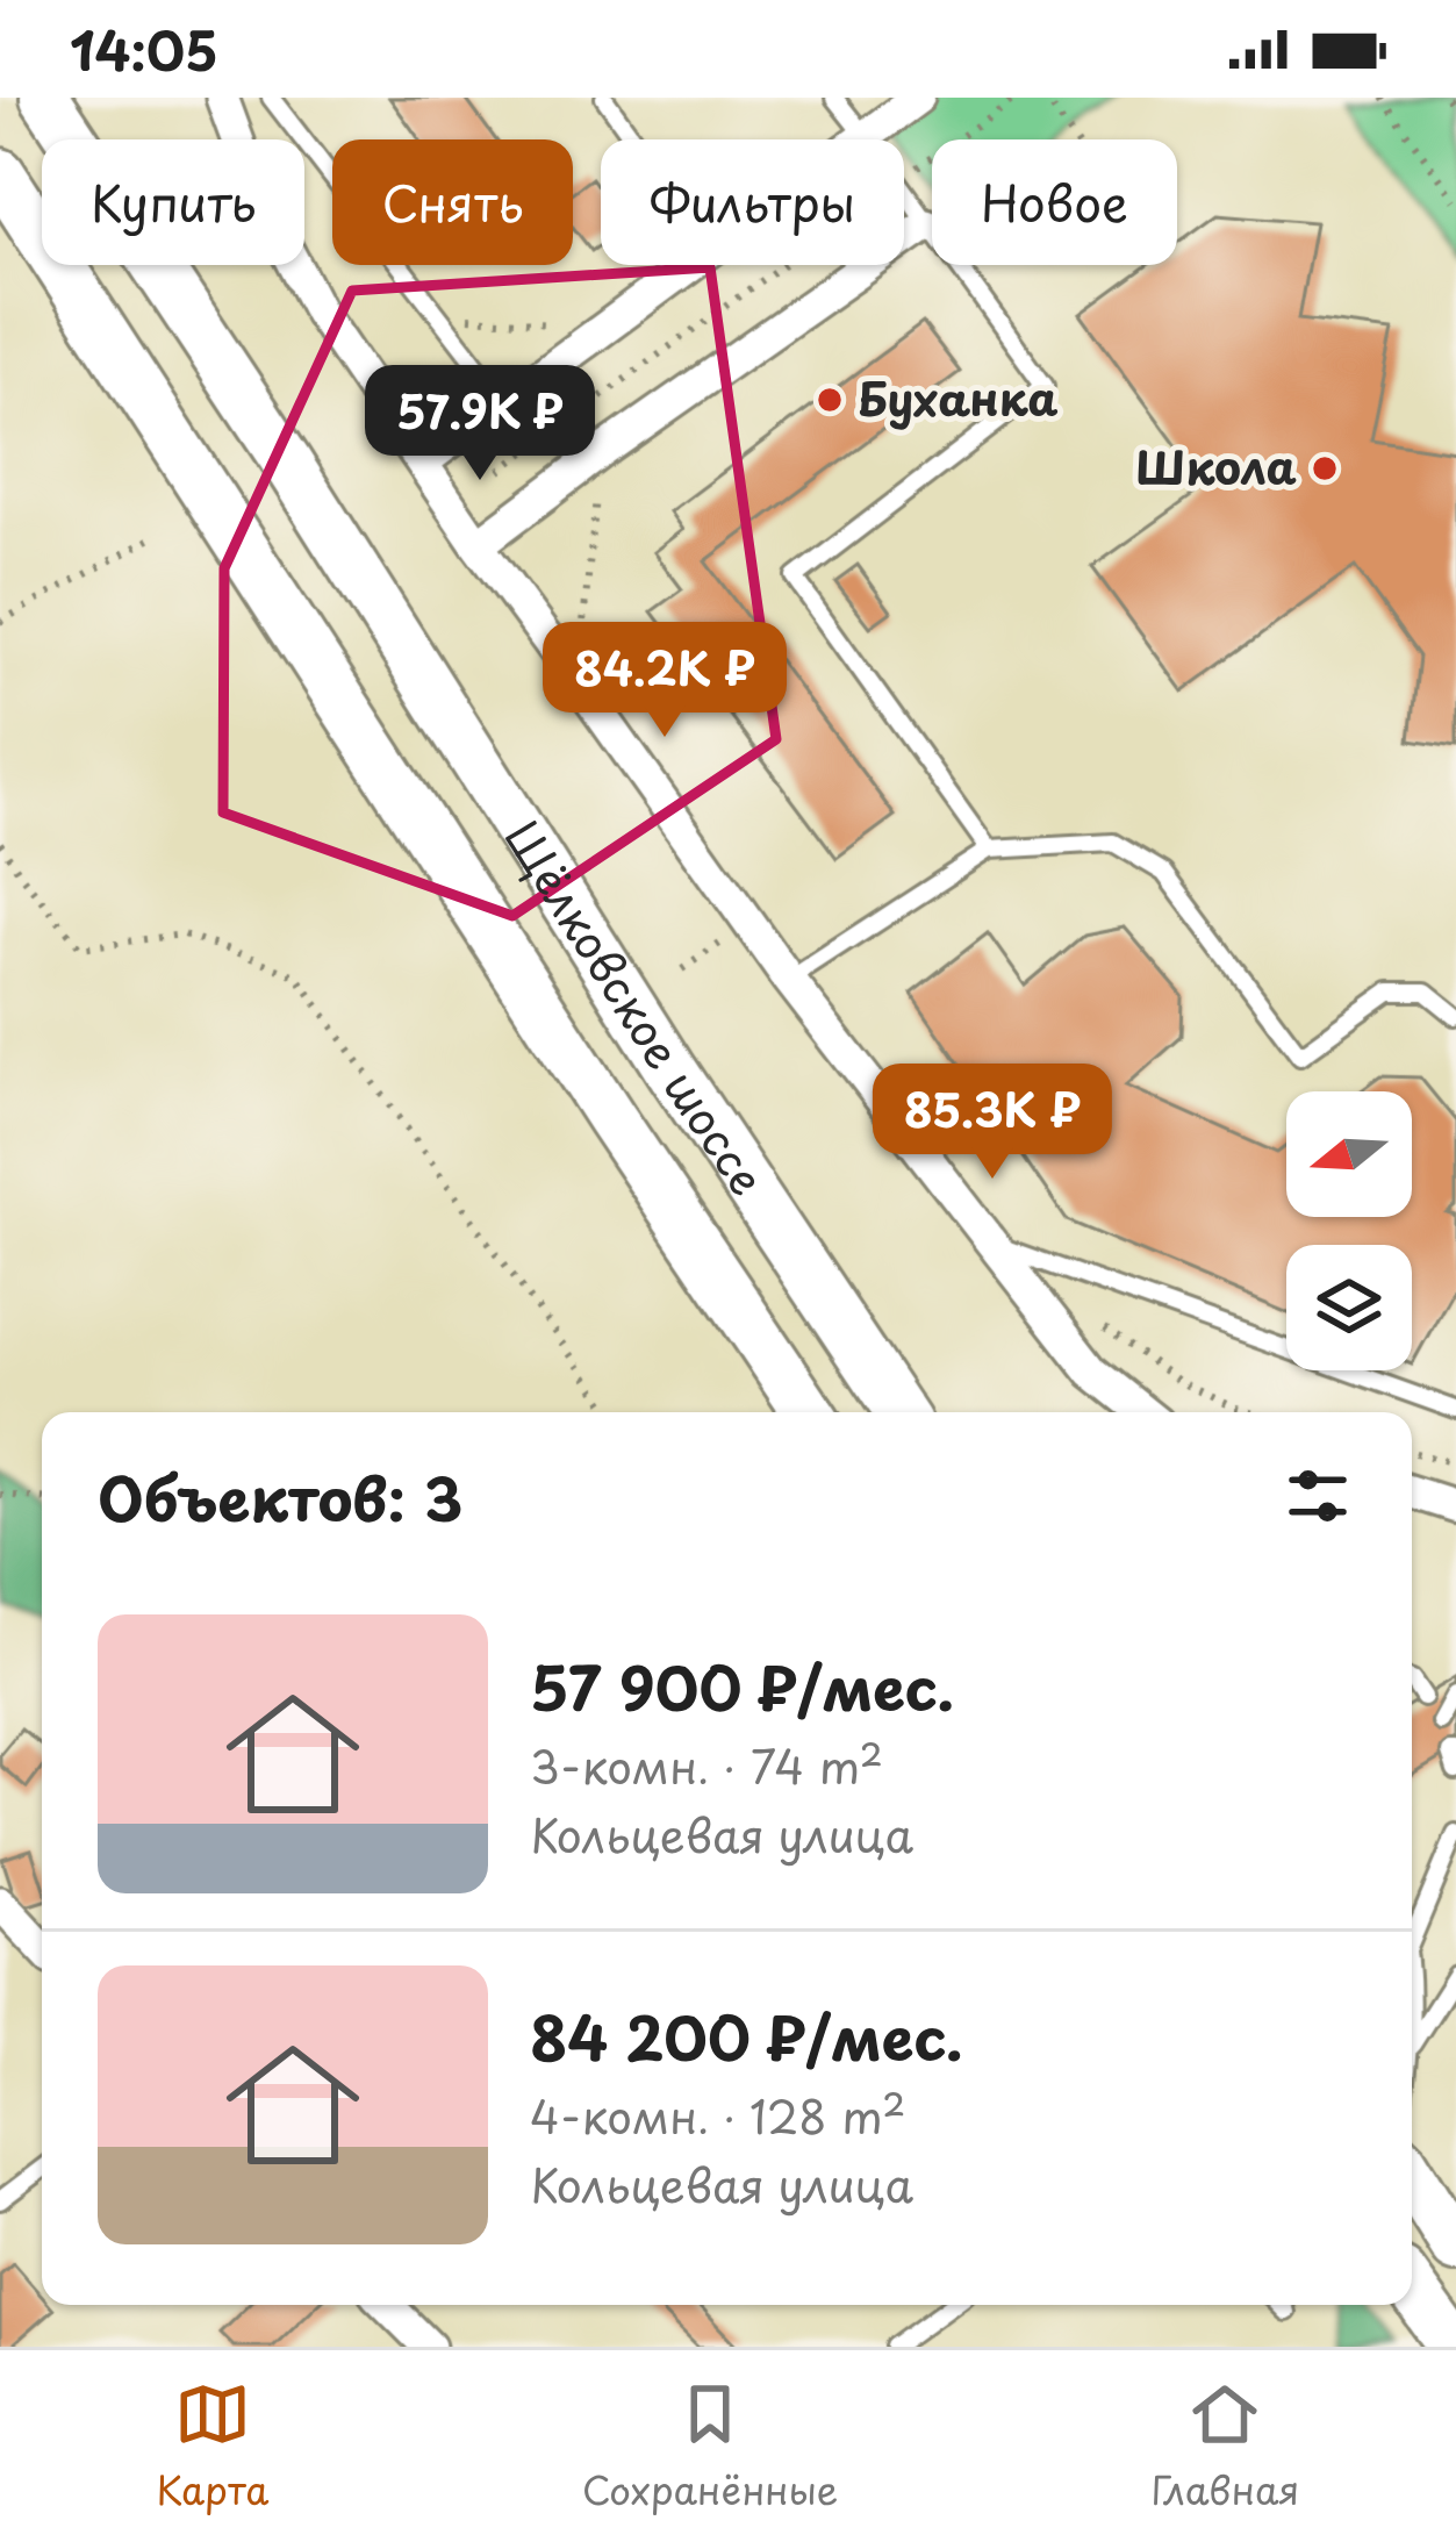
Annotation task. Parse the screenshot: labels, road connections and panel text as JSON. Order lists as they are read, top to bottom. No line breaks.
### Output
{"streets":{"main road":["Щёлковское шоссе"]},"places":["Буханка","Школа"],"north":"left","page":{"status":"14:05","chip":["Купить","Снять","Фильтры","Новое"],"price":["57.9K ₽","84.2K ₽","85.3K ₽"],"heading":"Объектов: 3","list":[{"name":"57 900 ₽/мес.","note":"3-комн. · 74 m² · Кольцевая улица"},{"name":"84 200 ₽/мес.","note":"4-комн. · 128 m² · Кольцевая улица"}],"tabs":["Карта","Сохранённые","Главная"]}}
